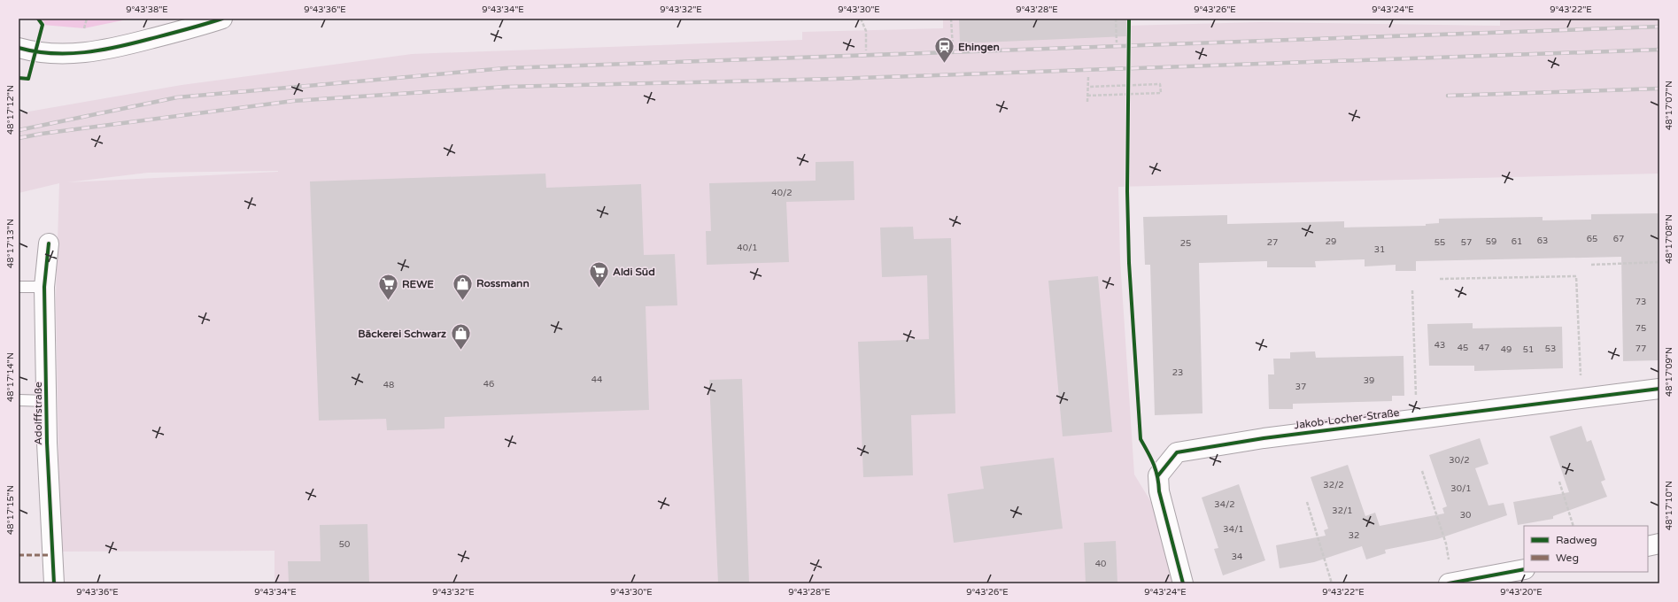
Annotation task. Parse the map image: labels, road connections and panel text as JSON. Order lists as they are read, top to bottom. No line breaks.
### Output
{"streets":{"street":["Adolffstraße","Jakob-Locher-Straße"]},"places":{"station":["Ehingen"],"supermarket":["Aldi Süd","REWE"],"shop":["Rossmann","Bäckerei Schwarz"]},"house_numbers":["40/2","65","67","63","29","59","61","27","55","57","25","40/1","31","73","75","43","45","47","53","77","49","51","23","44","39","46","48","37","30/2","32/2","30/1","34/2","32/1","30","34/1","32","50","34","40"],"legend":["Radweg","Weg"],"coordinates":["9°43'38\"E","9°43'36\"E","9°43'34\"E","9°43'32\"E","9°43'30\"E","9°43'28\"E","9°43'26\"E","9°43'24\"E","9°43'22\"E","48°17'07\"N","48°17'12\"N","48°17'08\"N","48°17'13\"N","48°17'09\"N","48°17'14\"N","48°17'10\"N","48°17'15\"N","9°43'20\"E"]}
